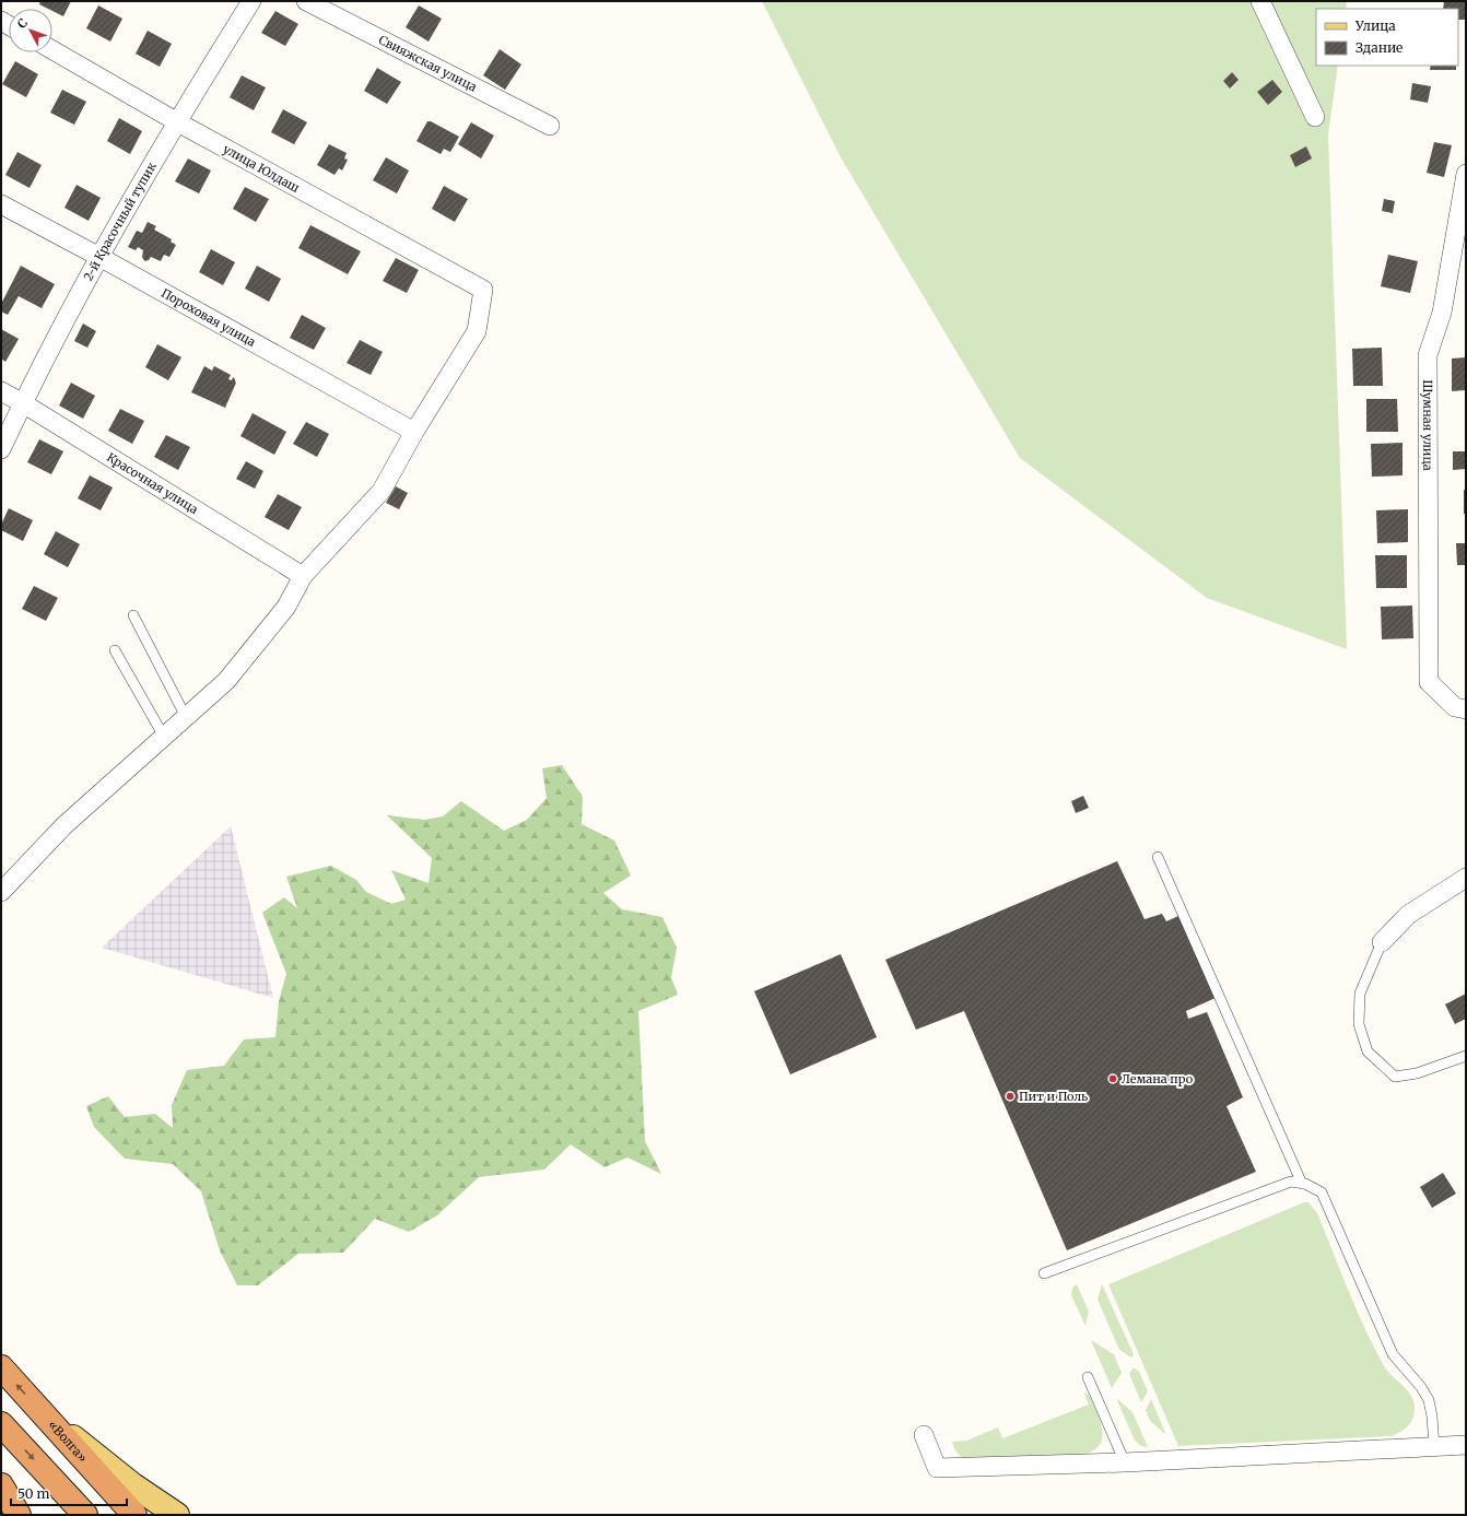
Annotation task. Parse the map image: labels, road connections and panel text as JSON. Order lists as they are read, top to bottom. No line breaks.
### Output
{"streets":{"highway":["«Волга»"],"street":["Свияжская улица","улица Юлдаш","2-й Красочный тупик","Пороховая улица","Шумная улица","Красочная улица"]},"crossings":[["улица Юлдаш","2-й Красочный тупик"],["улица Юлдаш","Пороховая улица"],["2-й Красочный тупик","Пороховая улица"],["2-й Красочный тупик","Красочная улица"]],"places":["Лемана про","Пит и Поль"],"legend":["Улица","Здание"],"scale_bar":"50 m","north":"top left"}
